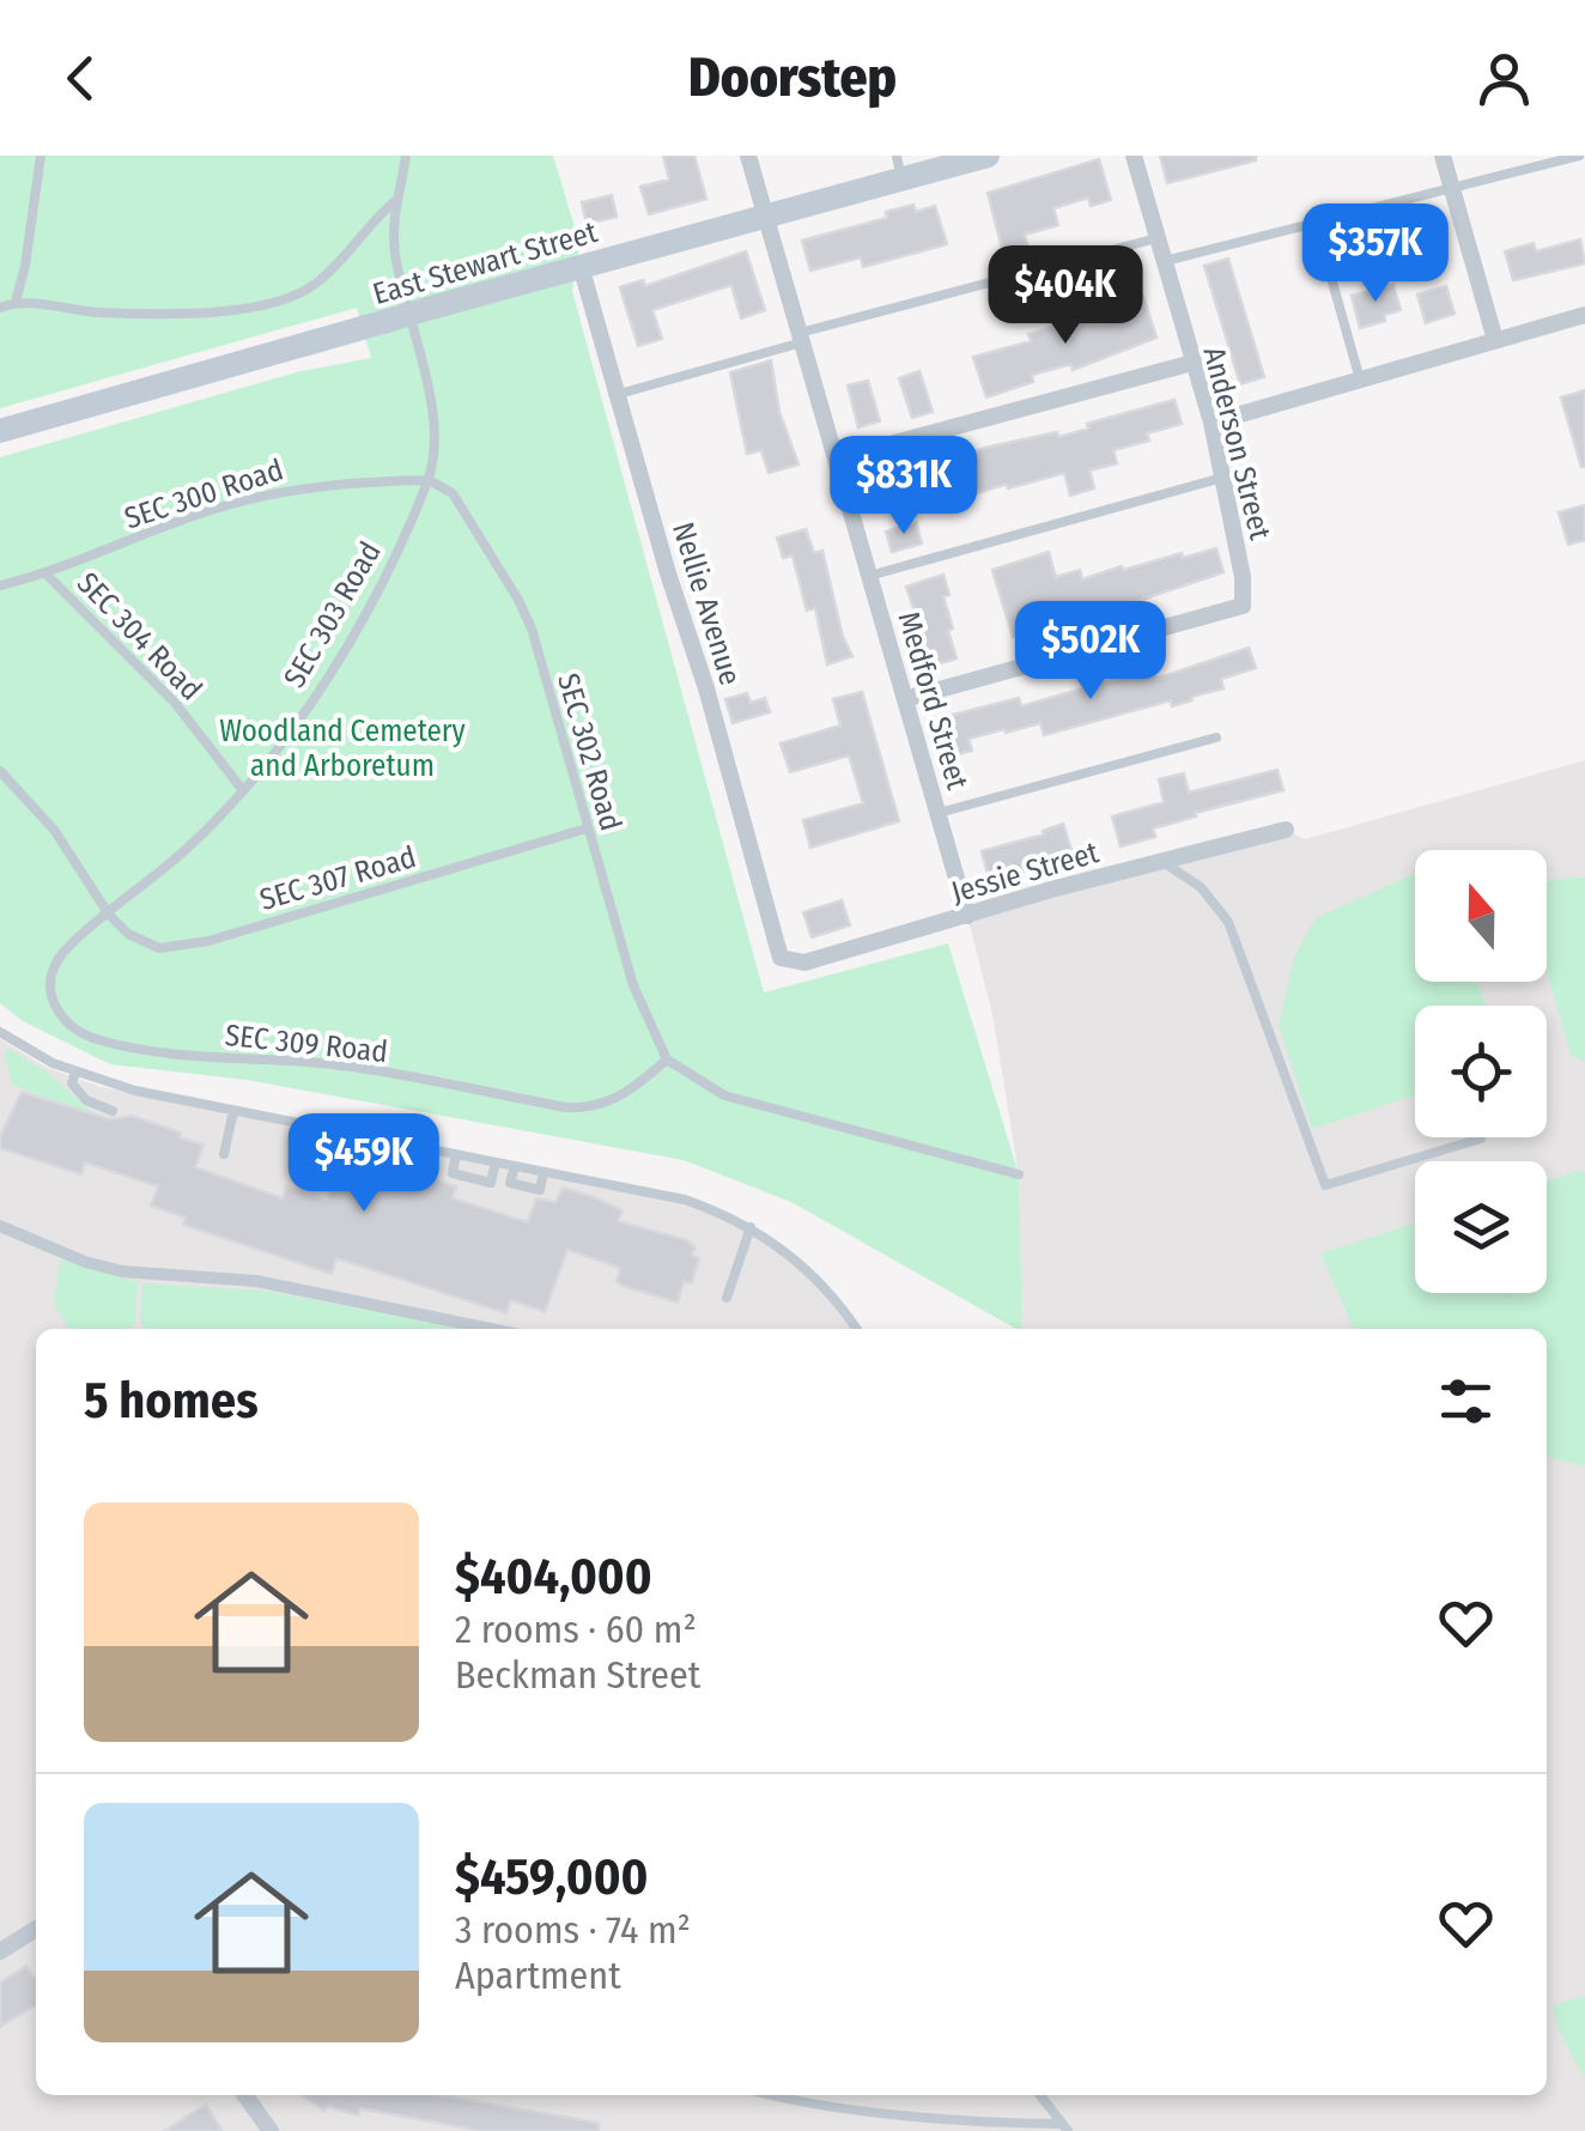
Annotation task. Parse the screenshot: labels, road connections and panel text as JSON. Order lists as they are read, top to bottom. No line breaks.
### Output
{"streets":{"main road":["East Stewart Street"],"street":["Anderson Street","Nellie Avenue","Medford Street","Jessie Street"],"lane":["SEC 300 Road","SEC 303 Road","SEC 304 Road","SEC 302 Road","SEC 307 Road","SEC 309 Road"]},"crossings":[["East Stewart Street","Nellie Avenue"],["East Stewart Street","Medford Street"],["Anderson Street","Medford Street"],["SEC 300 Road","SEC 303 Road"],["SEC 300 Road","SEC 304 Road"],["SEC 300 Road","SEC 302 Road"],["Nellie Avenue","Jessie Street"],["SEC 303 Road","SEC 304 Road"],["SEC 303 Road","SEC 302 Road"],["SEC 303 Road","SEC 307 Road"],["SEC 303 Road","SEC 309 Road"],["Medford Street","Jessie Street"],["SEC 302 Road","SEC 307 Road"],["SEC 302 Road","SEC 309 Road"],["SEC 307 Road","SEC 309 Road"]],"parks":["Woodland Cemetery and Arboretum"],"north":"top","page":{"header":"Doorstep","price":["$357K","$404K","$831K","$502K","$459K"],"heading":"5 homes","list":[{"name":"$404,000","note":"2 rooms · 60 m² · Beckman Street"},{"name":"$459,000","note":"3 rooms · 74 m² · Apartment"}]}}
